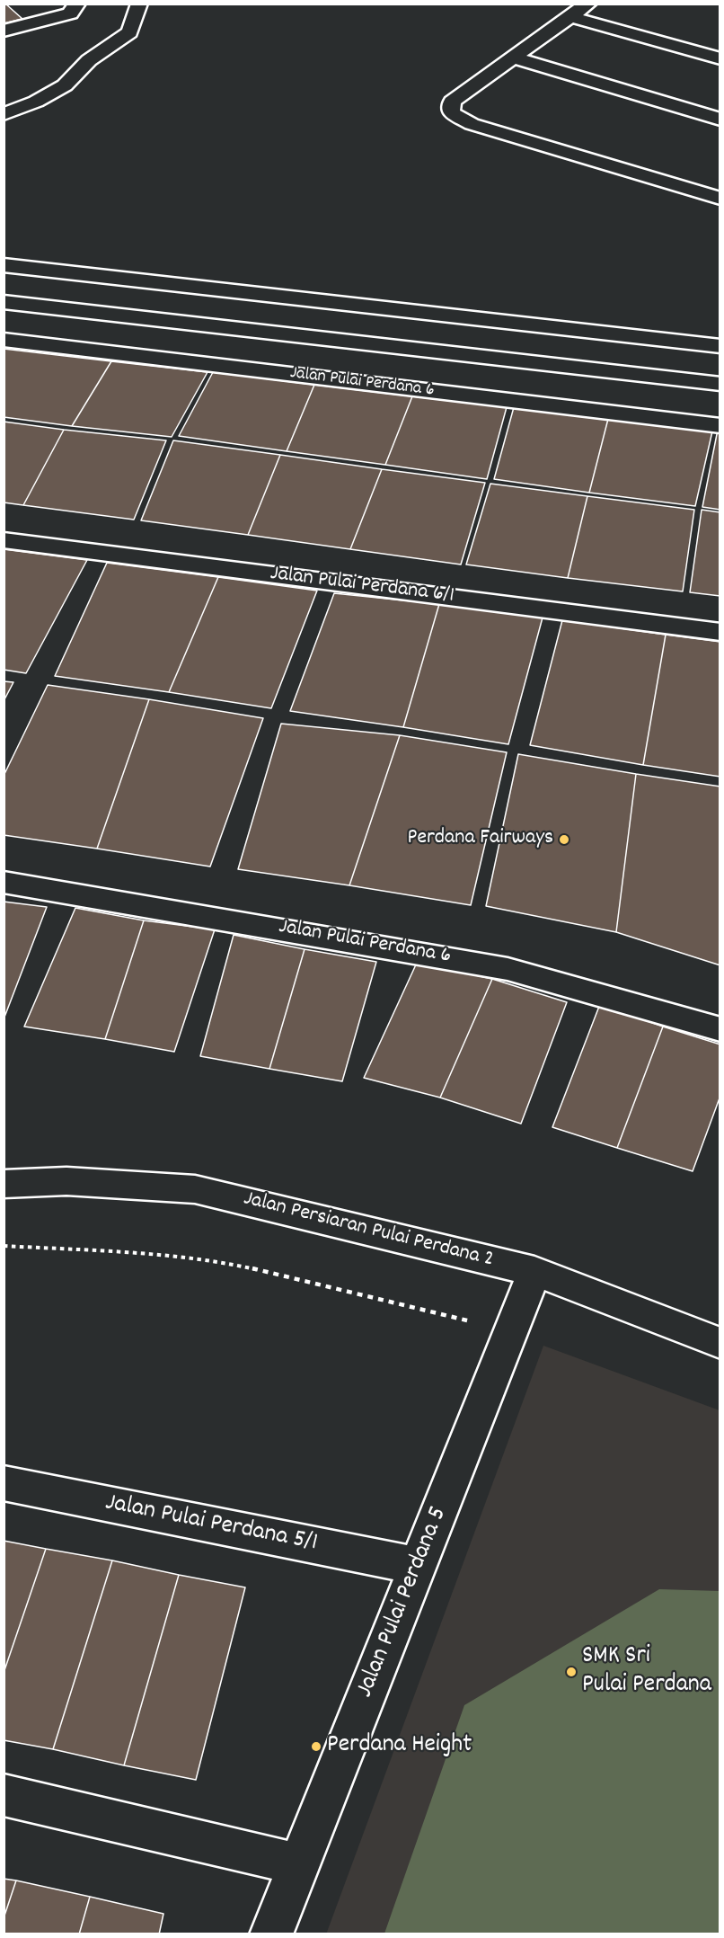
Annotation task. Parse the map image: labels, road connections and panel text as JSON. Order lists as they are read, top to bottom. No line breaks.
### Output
{"streets":{"street":["Jalan Pulai Perdana 6","Jalan Pulai Perdana 6/1","Jalan Persiaran Pulai Perdana 2","Jalan Pulai Perdana 5/1","Jalan Pulai Perdana 5"]},"crossings":[["Jalan Persiaran Pulai Perdana 2","Jalan Pulai Perdana 5"],["Jalan Pulai Perdana 5/1","Jalan Pulai Perdana 5"]],"places":["Perdana Fairways","SMK Sri Pulai Perdana","Perdana Height"]}
